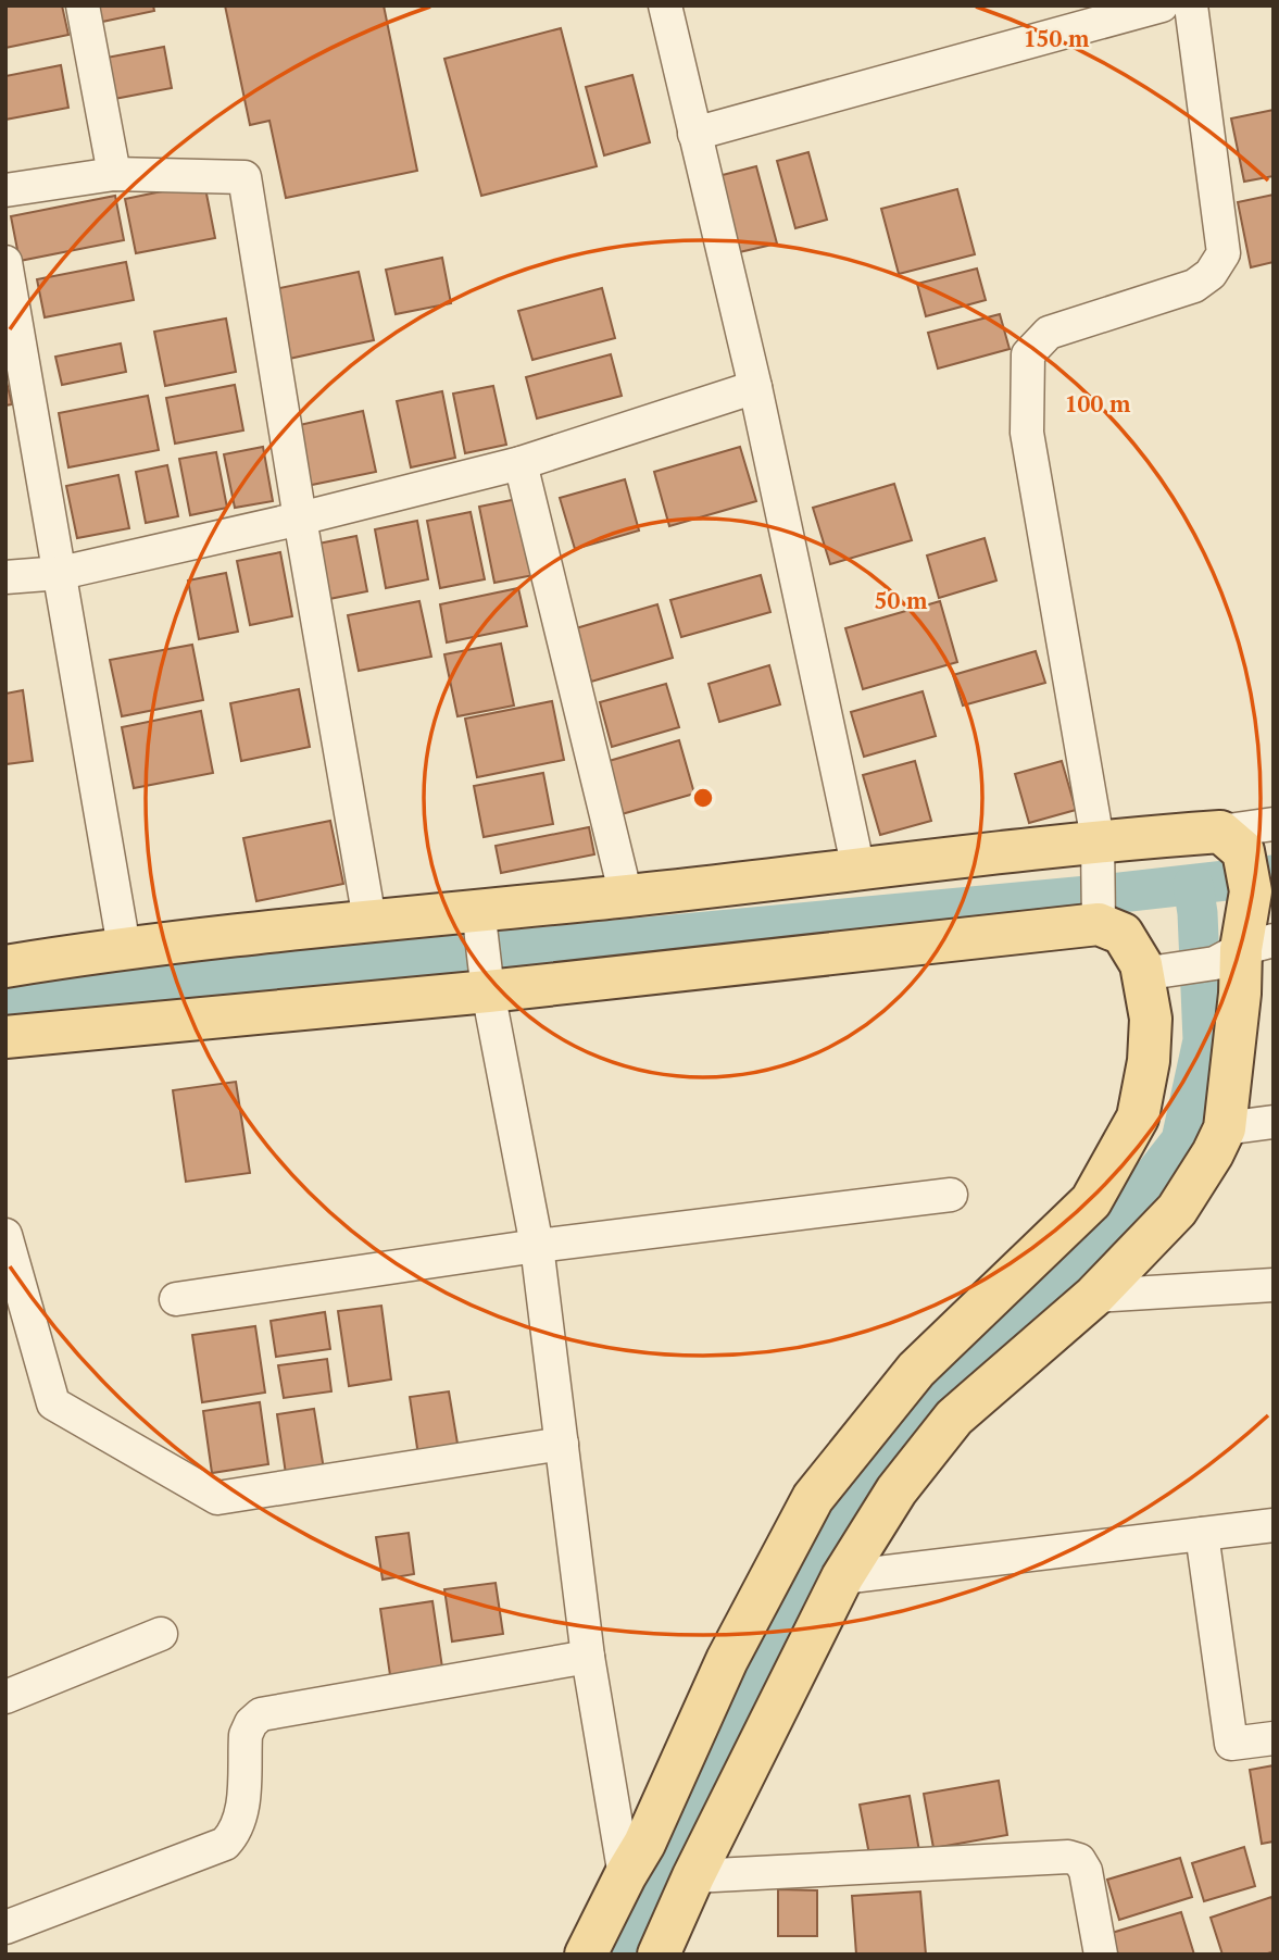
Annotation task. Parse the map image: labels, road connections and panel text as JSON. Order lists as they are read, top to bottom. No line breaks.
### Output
{"rings":["150 m","100 m","50 m"]}
